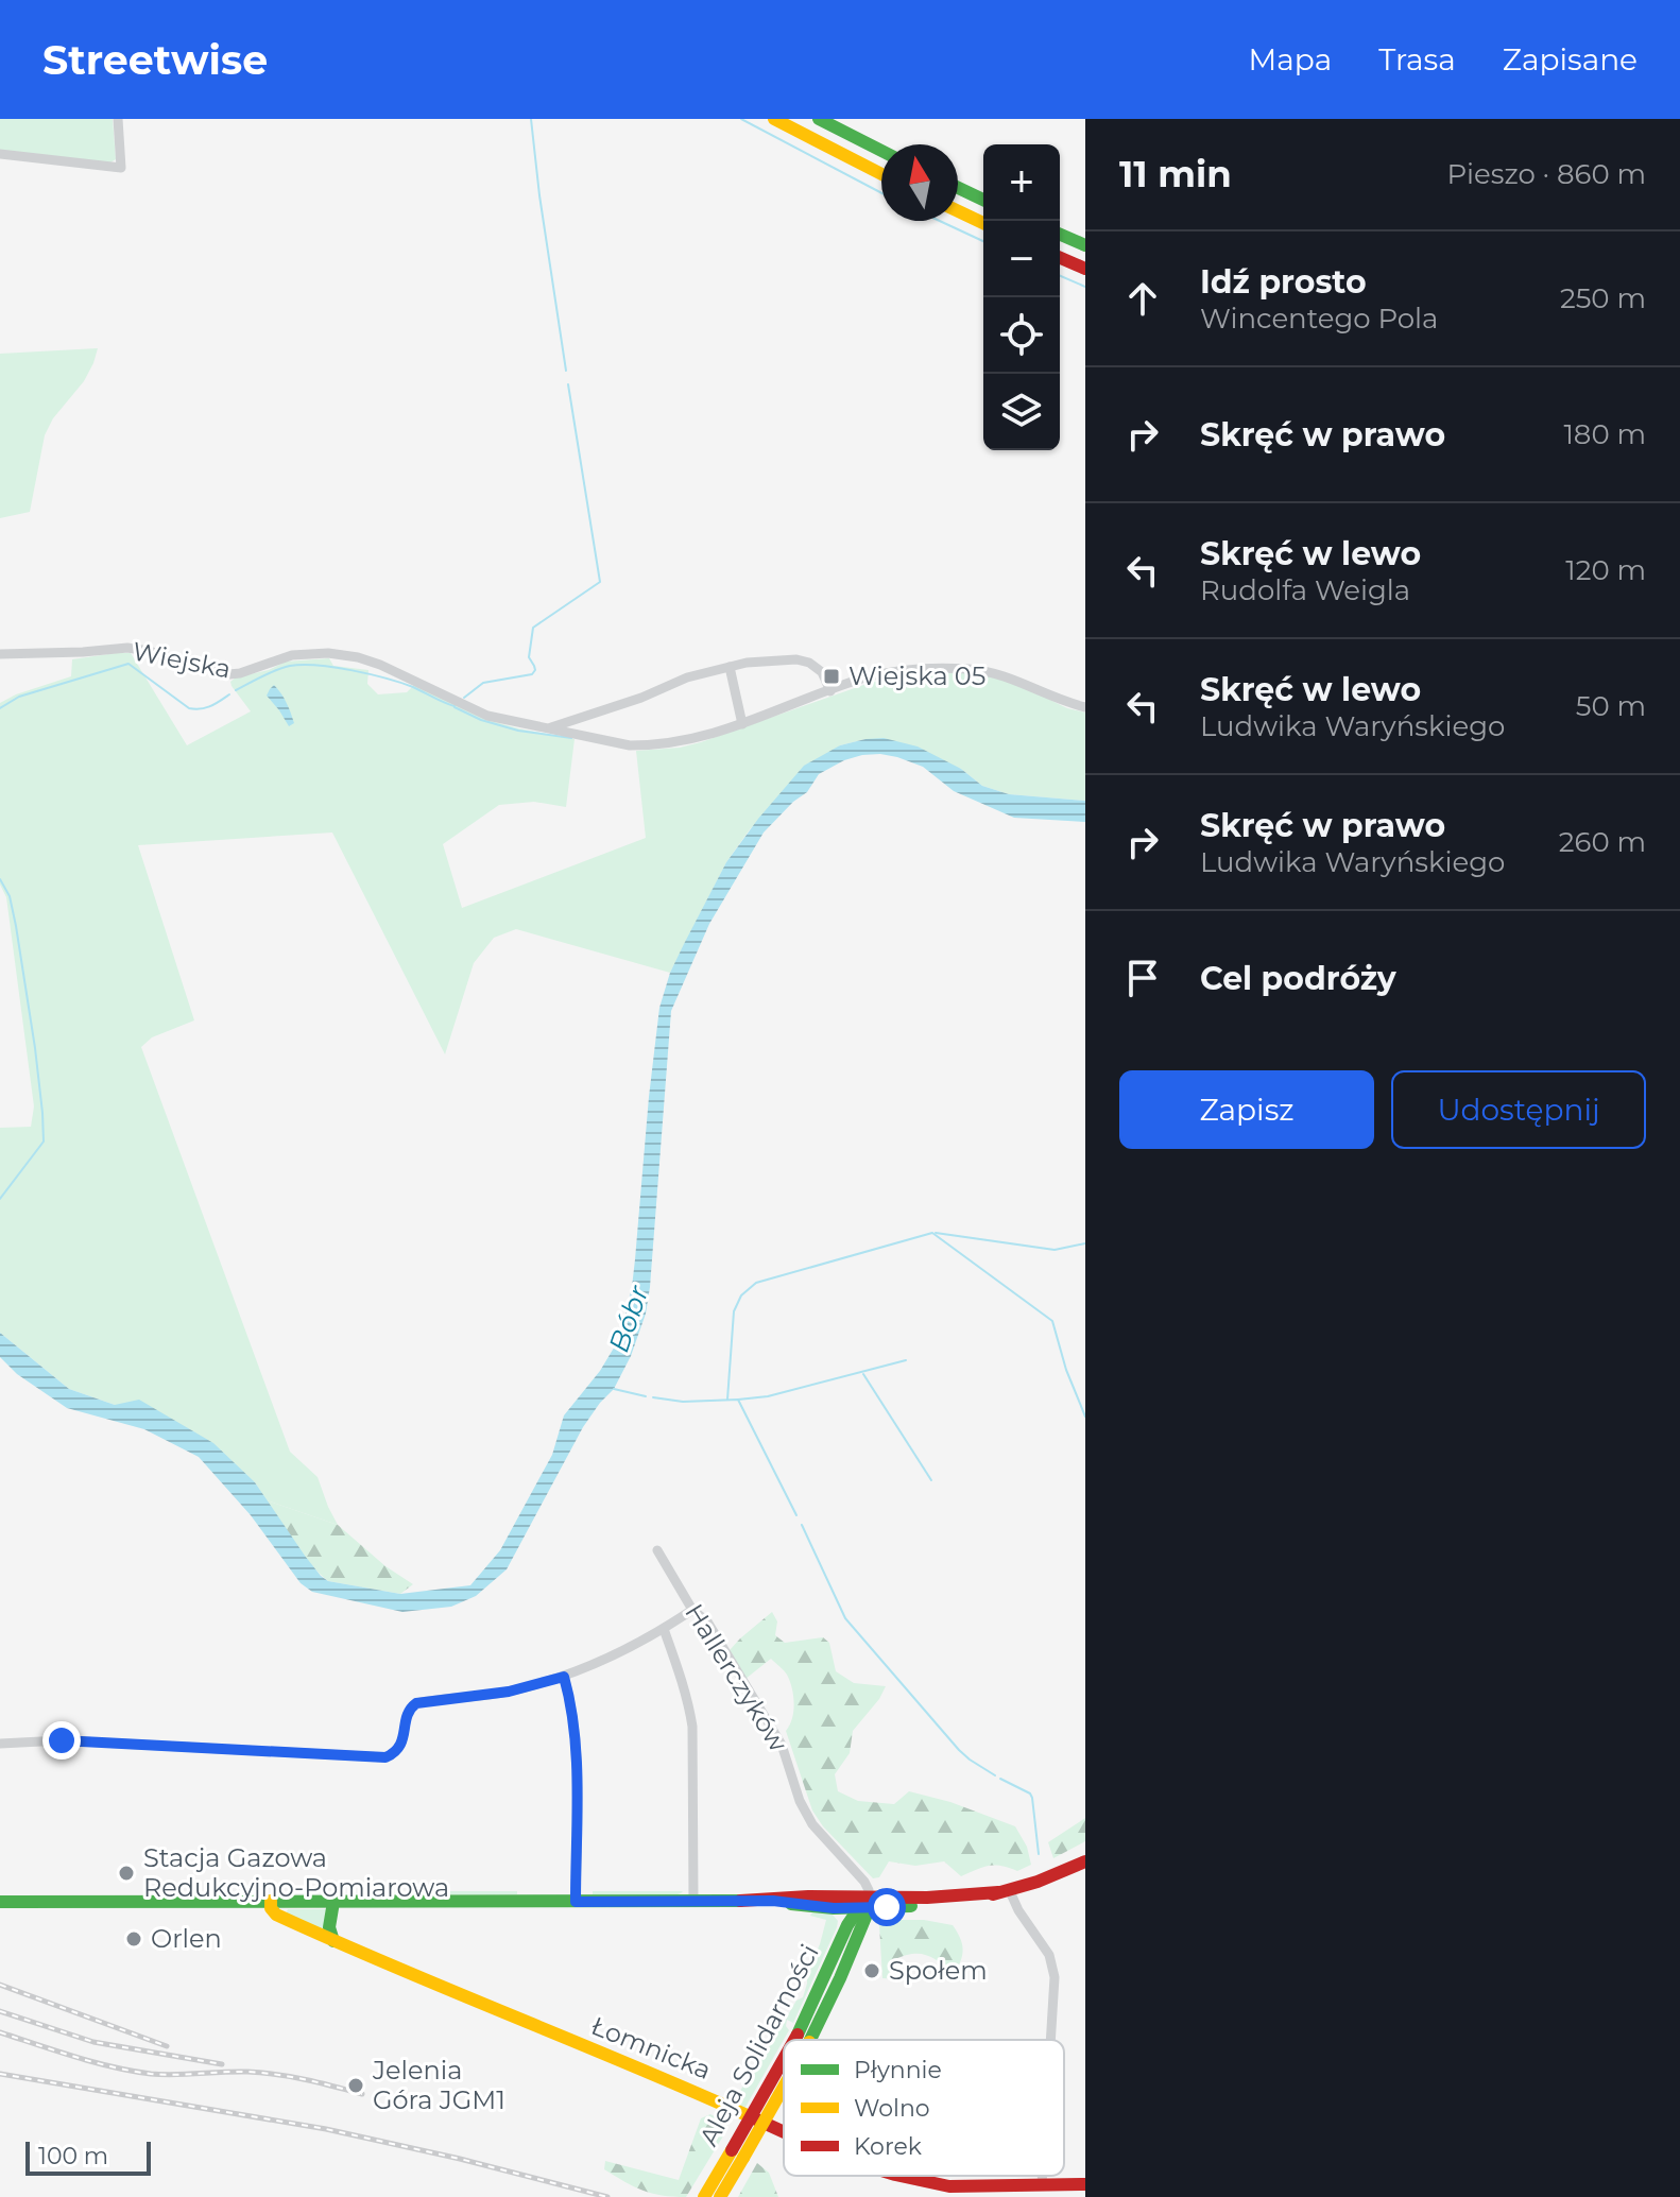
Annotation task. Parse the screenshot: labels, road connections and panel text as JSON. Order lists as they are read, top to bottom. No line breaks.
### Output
{"streets":{"street":["Wiejska","Hallerczyków","Aleja Solidarności","Łomnicka"]},"crossings":[["Hallerczyków","Aleja Solidarności"]],"water":["Bóbr"],"places":{"transit":["Wiejska 05"],"other":["Stacja Gazowa Redukcyjno-Pomiarowa","Orlen","Społem","Jelenia Góra JGM1"]},"legend":["Płynnie","Wolno","Korek"],"scale_bar":"100 m","north":"top","page":{"header":"Streetwise","nav":["Mapa","Trasa","Zapisane"],"heading":["11 min","Pieszo · 860 m"],"map_buttons":["+","−"],"list":[["Idź prosto","Wincentego Pola","250 m"],["Skręć w prawo","180 m"],["Skręć w lewo","Rudolfa Weigla","120 m"],["Skręć w lewo","Ludwika Waryńskiego","50 m"],["Skręć w prawo","Ludwika Waryńskiego","260 m"],"Cel podróży"],"buttons":["Zapisz","Udostępnij"],"scale":"100 m"}}
